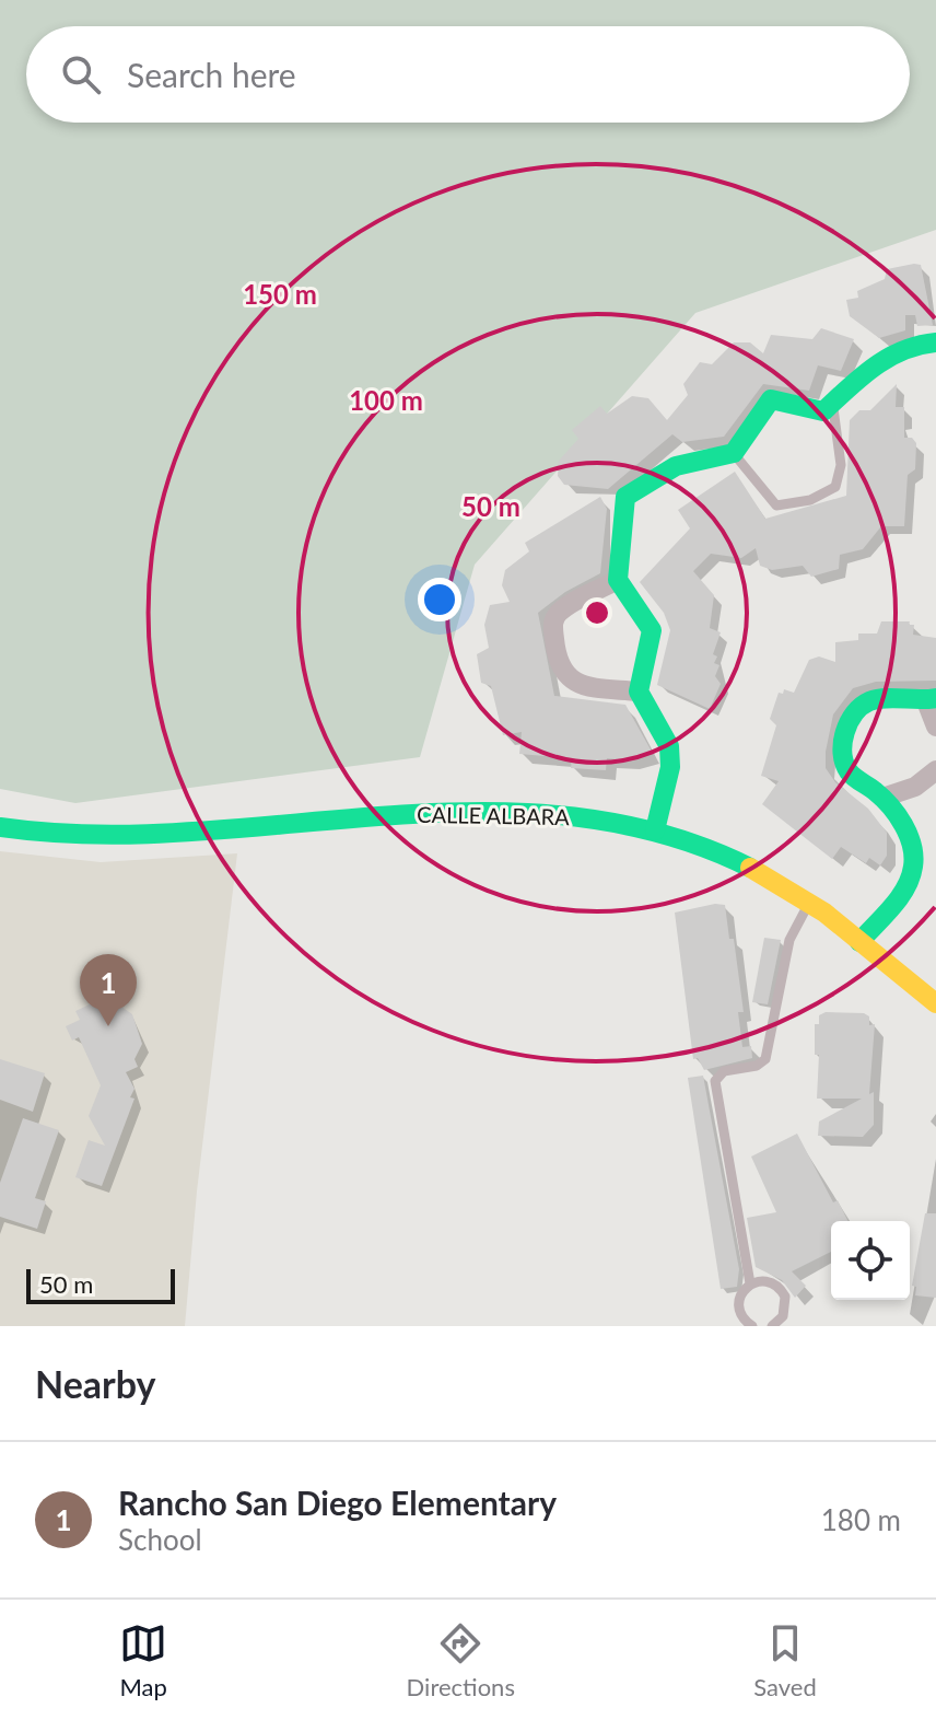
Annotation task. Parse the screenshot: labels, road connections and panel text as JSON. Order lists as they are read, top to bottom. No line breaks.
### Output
{"streets":{"street":["CALLE ALBARA"]},"scale_bar":"50 m","page":{"search":"Search here","pins":"1","scale":"50 m","heading":"Nearby","list":[{"mark":"1","name":"Rancho San Diego Elementary","note":"School","value":"180 m"}],"nav":["Map","Directions","Saved"]},"rings":["150 m","100 m","50 m"]}
